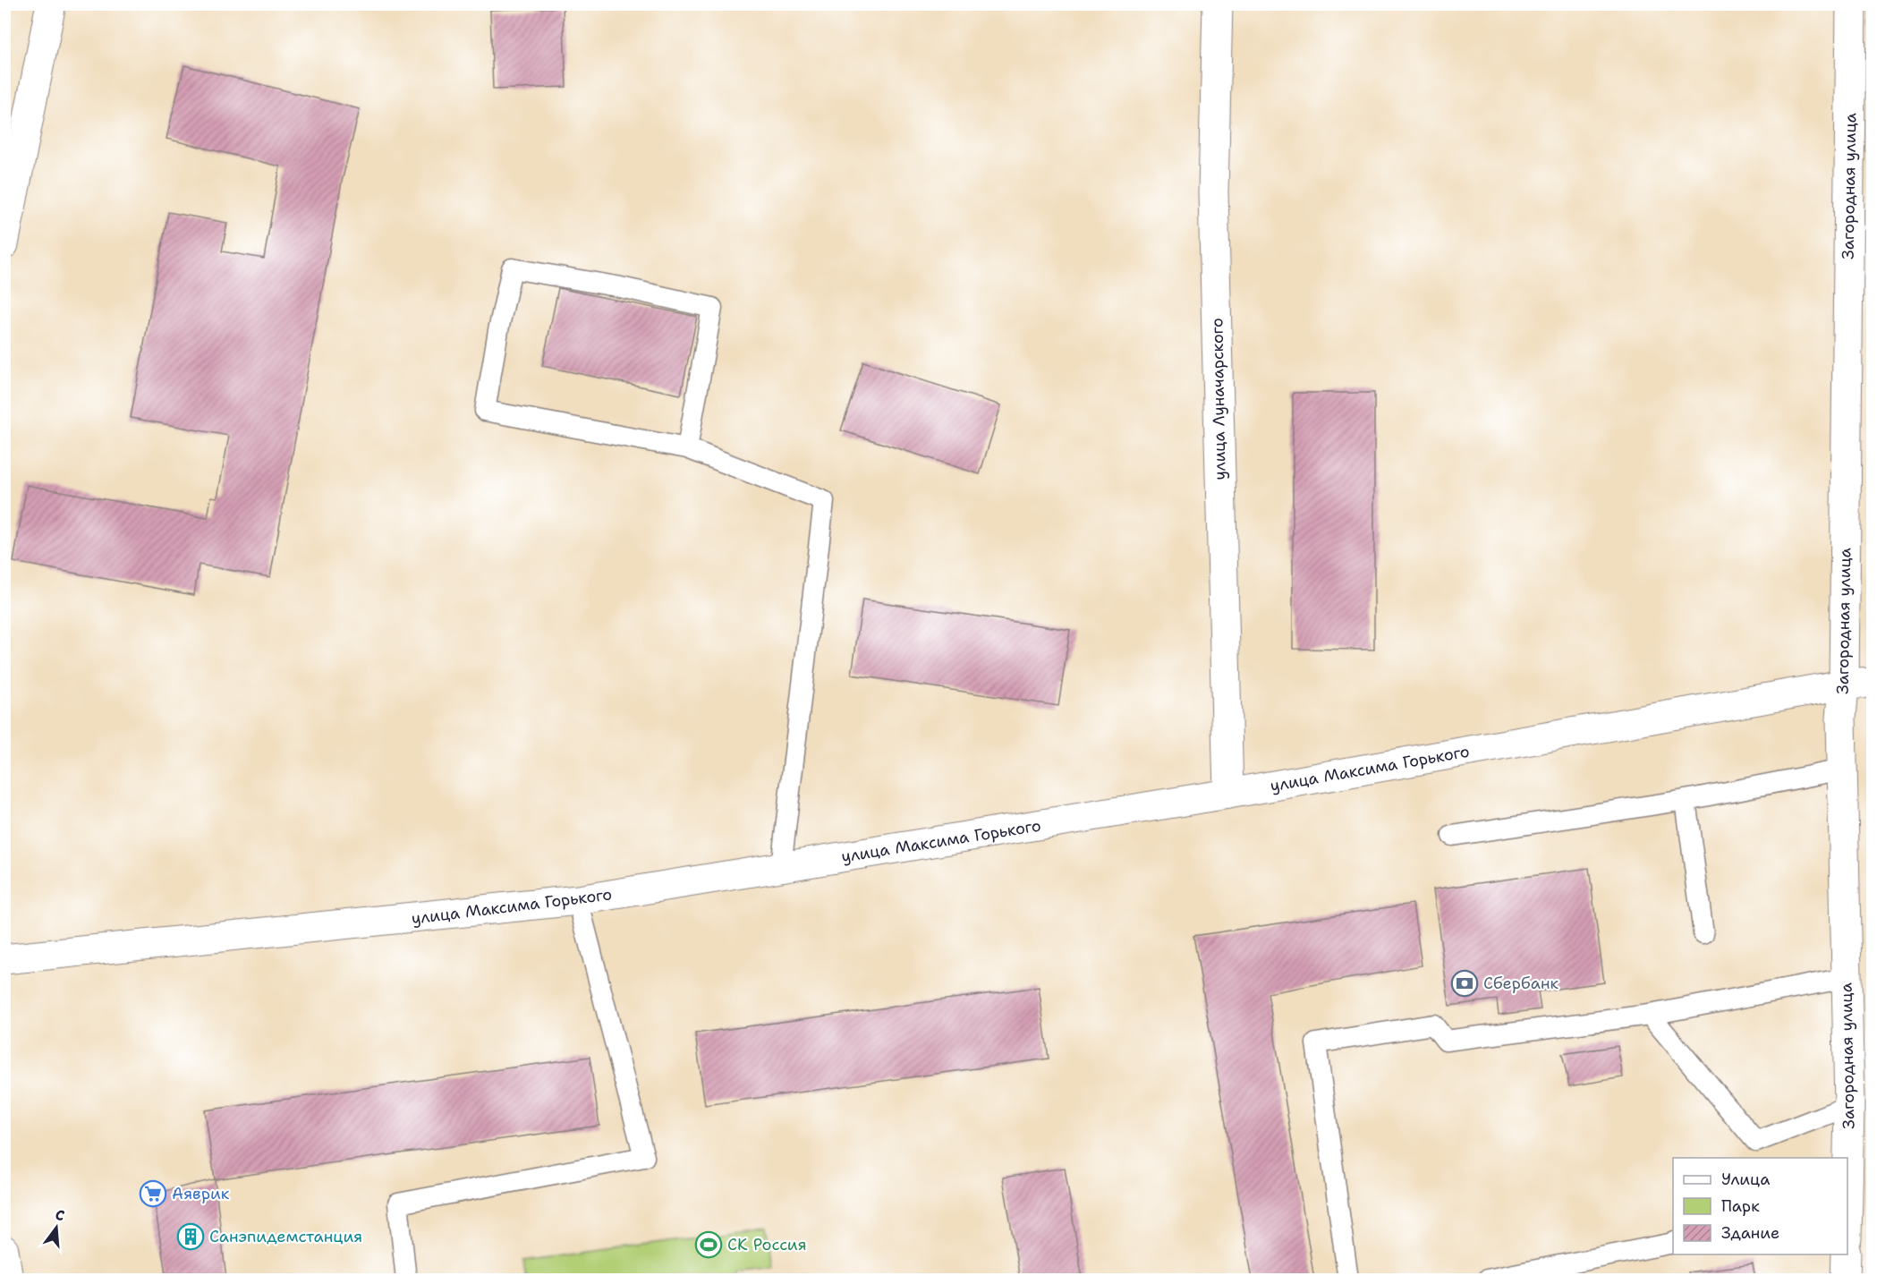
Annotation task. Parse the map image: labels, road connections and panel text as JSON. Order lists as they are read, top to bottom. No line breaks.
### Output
{"streets":{"street":["Загородная улица","улица Луначарского","улица Максима Горького"]},"crossings":[["Загородная улица","улица Максима Горького"],["улица Луначарского","улица Максима Горького"]],"places":{"bank":["Сбербанк"],"supermarket":["Аяврик"],"building":["Санэпидемстанция"],"sports":["СК Россия"]},"legend":["Улица","Парк","Здание"],"north":"top"}
